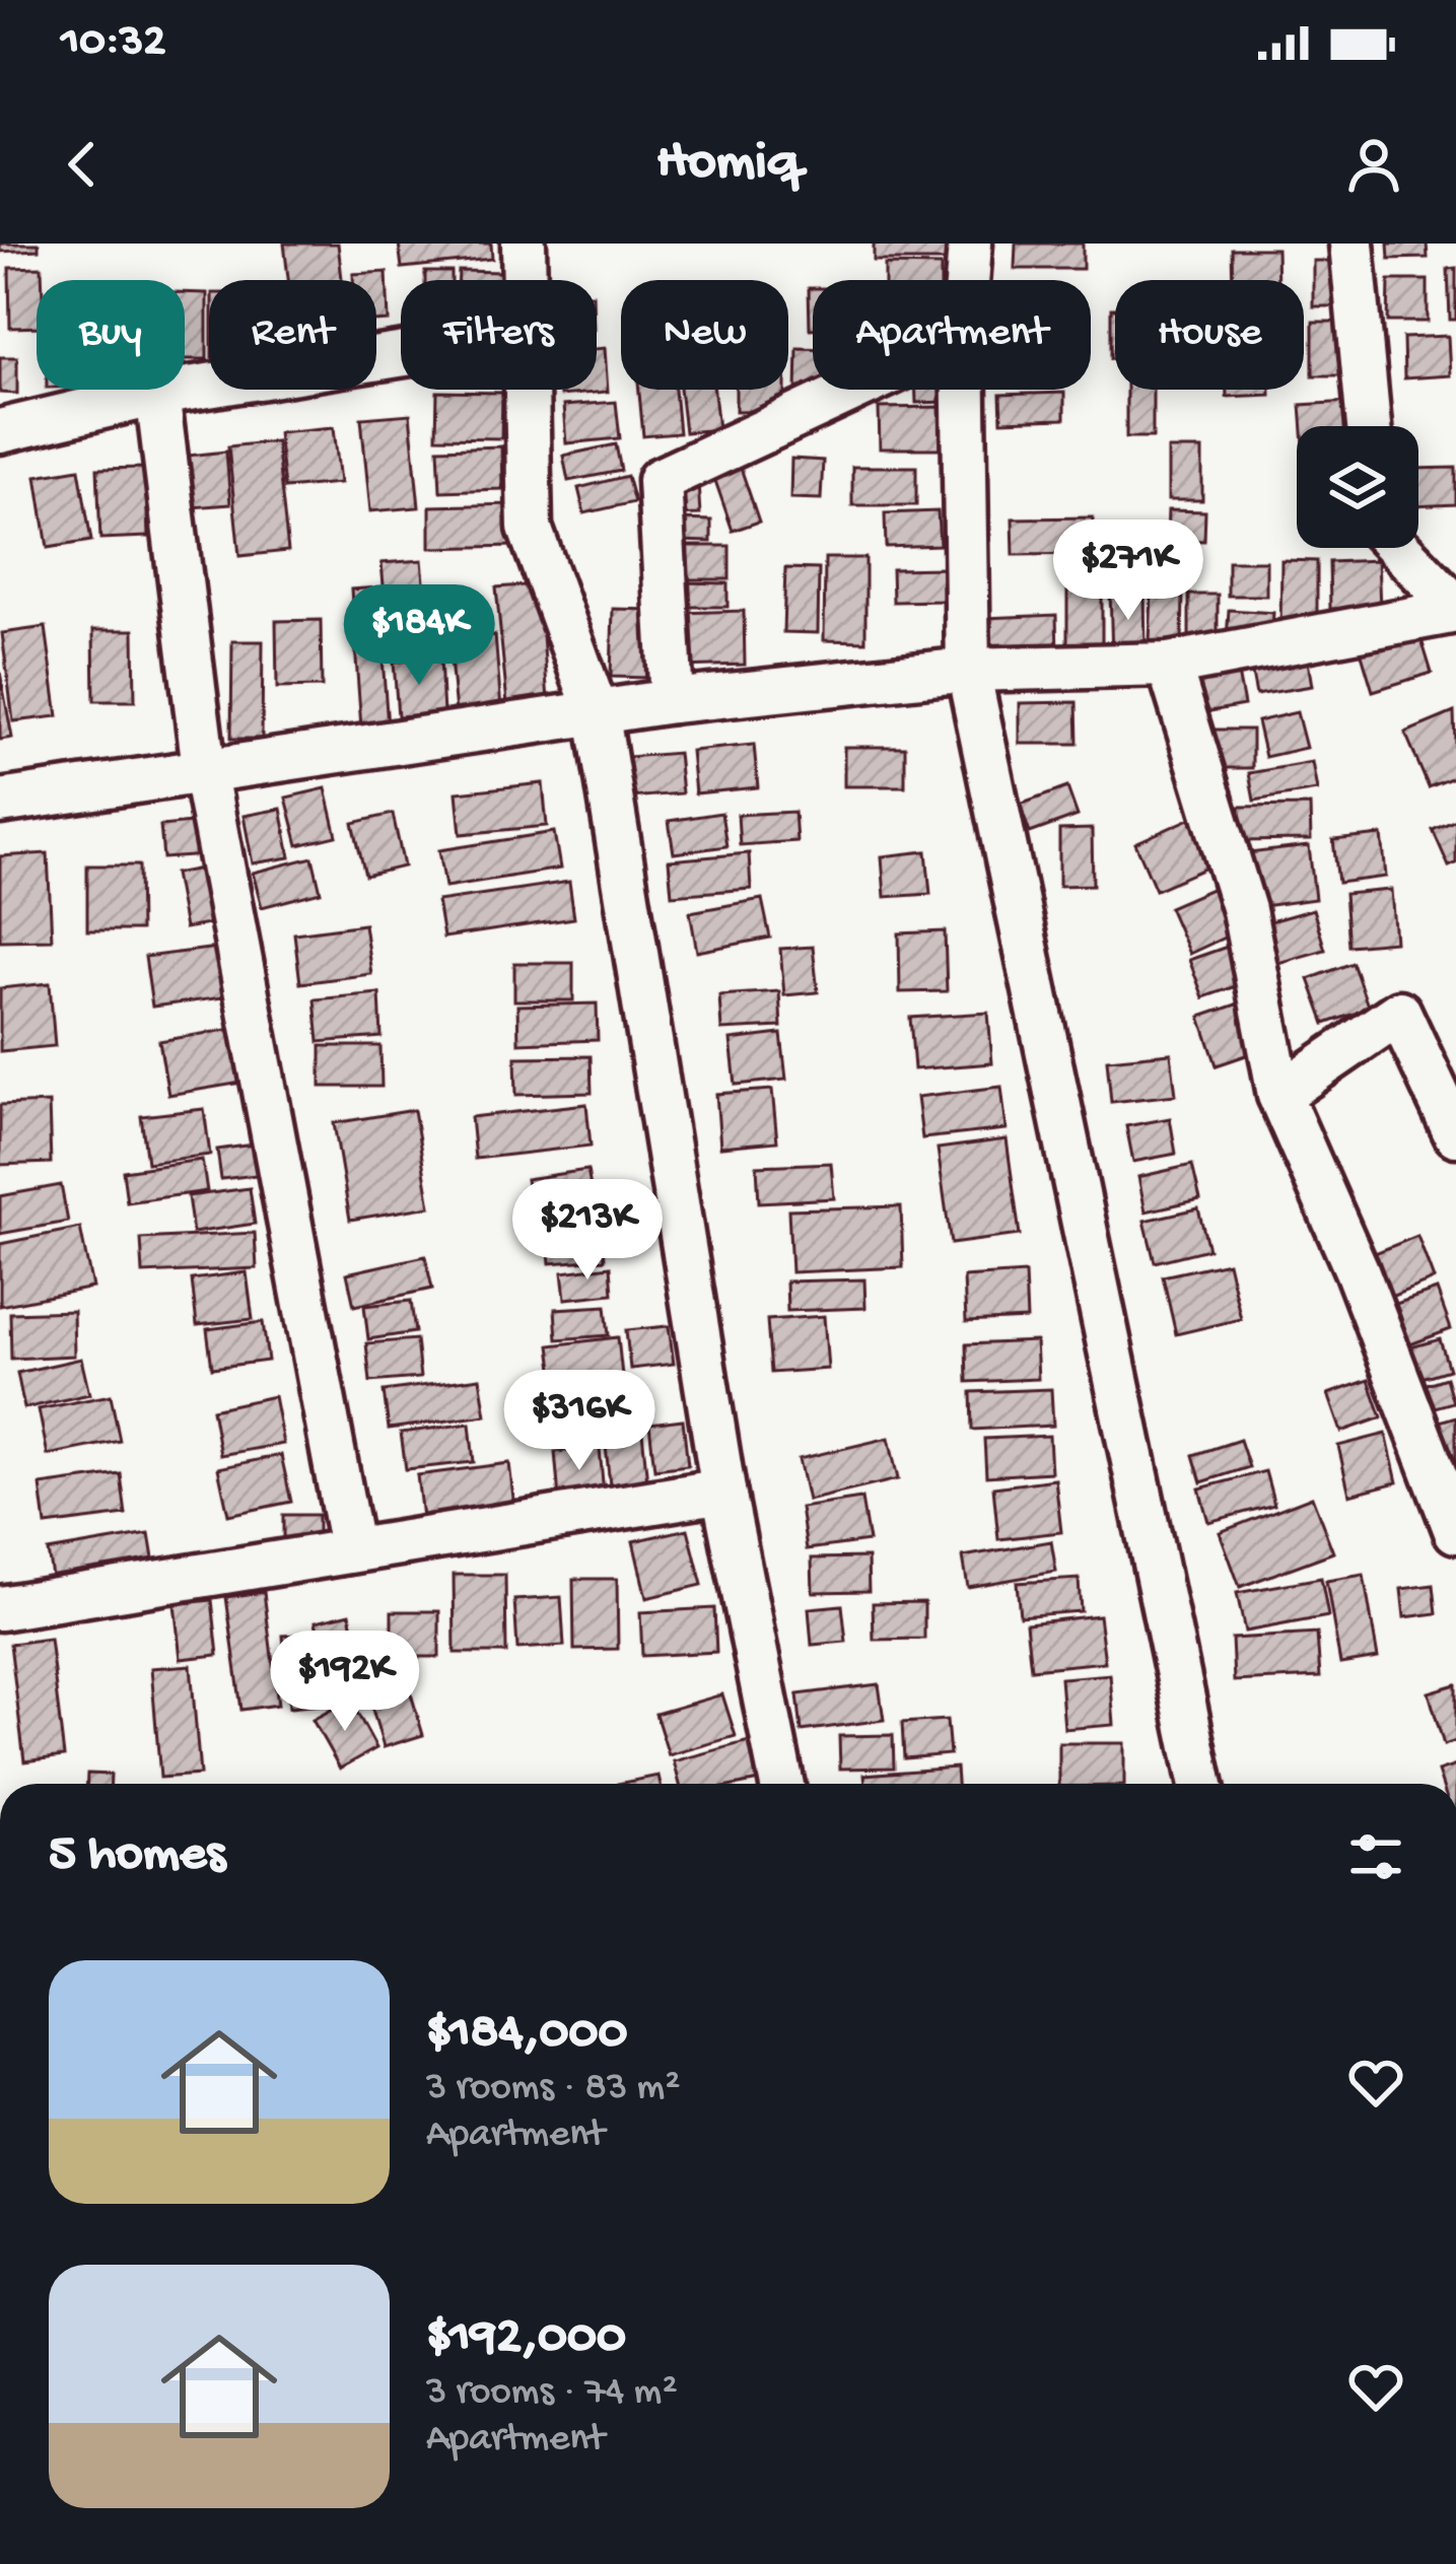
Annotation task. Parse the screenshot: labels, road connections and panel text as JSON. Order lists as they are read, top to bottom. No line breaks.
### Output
{"page":{"status":"10:32","header":"Homiq","chip":["Buy","Rent","Filters","New","Apartment","House"],"price":["$271K","$184K","$213K","$316K","$192K"],"heading":"5 homes","list":[{"name":"$184,000","note":"3 rooms · 83 m² · Apartment"},{"name":"$192,000","note":"3 rooms · 74 m² · Apartment"}]}}
